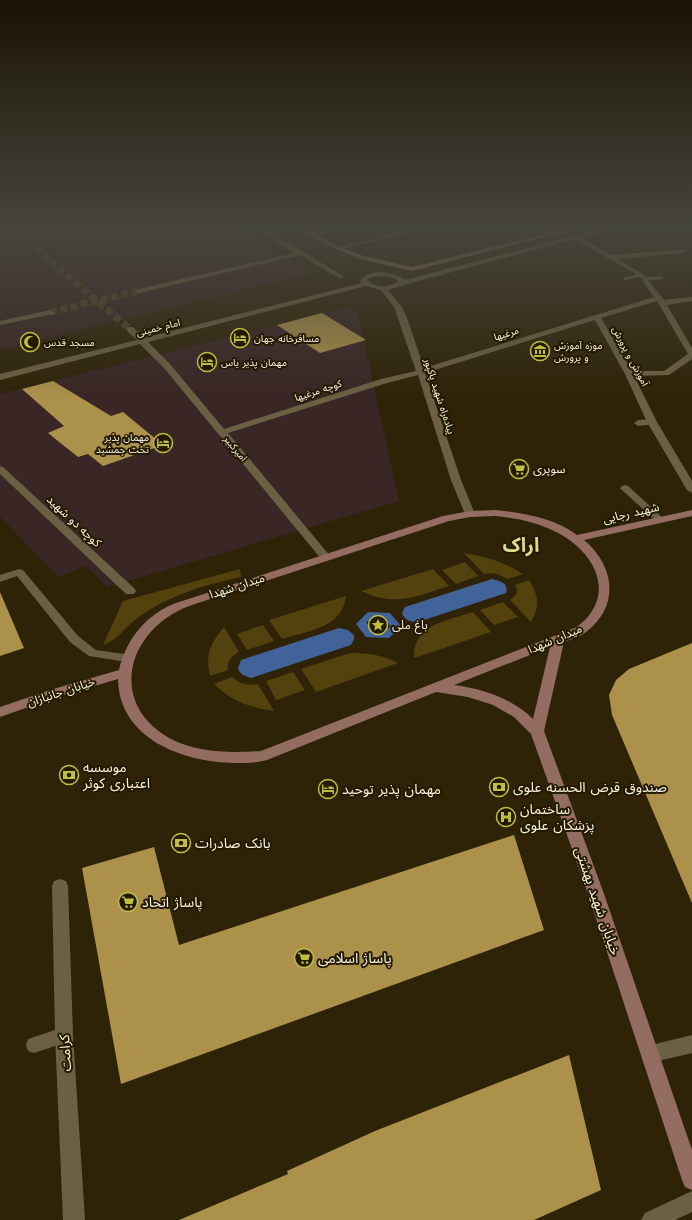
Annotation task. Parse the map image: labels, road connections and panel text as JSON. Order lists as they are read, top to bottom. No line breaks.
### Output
{"streets":{"main road":["شهید رجایی","میدان شهدا","خیابان جانبازان","خیابان شهید بهشتی"],"street":["امام خمینی","مرغیها","آموزش و پرورش","کوچه مرغیها","پیاده‌راه شهید پاکپور","امیرکبیر","کوچه دو شهید","کرامت"]},"crossings":[["امام خمینی","امیرکبیر"],["مرغیها","آموزش و پرورش"],["مرغیها","کوچه مرغیها"],["مرغیها","پیاده‌راه شهید پاکپور"],["کوچه مرغیها","پیاده‌راه شهید پاکپور"],["کوچه مرغیها","امیرکبیر"],["پیاده‌راه شهید پاکپور","میدان شهدا"],["امیرکبیر","میدان شهدا"],["شهید رجایی","میدان شهدا"],["میدان شهدا","خیابان جانبازان"],["میدان شهدا","خیابان شهید بهشتی"]],"districts":["اراک"],"places":{"hotel":["مسافرخانه جهان","مهمان پذیر یاس","مهمان پذیر تخت جمشید","مهمان پذیر توحید"],"mosque":["مسجد قدس"],"museum":["موزه آموزش و پرورش"],"supermarket":["سوپری","پاساژ اتحاد","پاساژ اسلامی"],"place":["باغ ملی"],"bank":["موسسه اعتباری کوثر","صندوق قرض الحسنه علوی","بانک صادرات"],"hospital":["ساختمان پزشکان علوی"]}}
